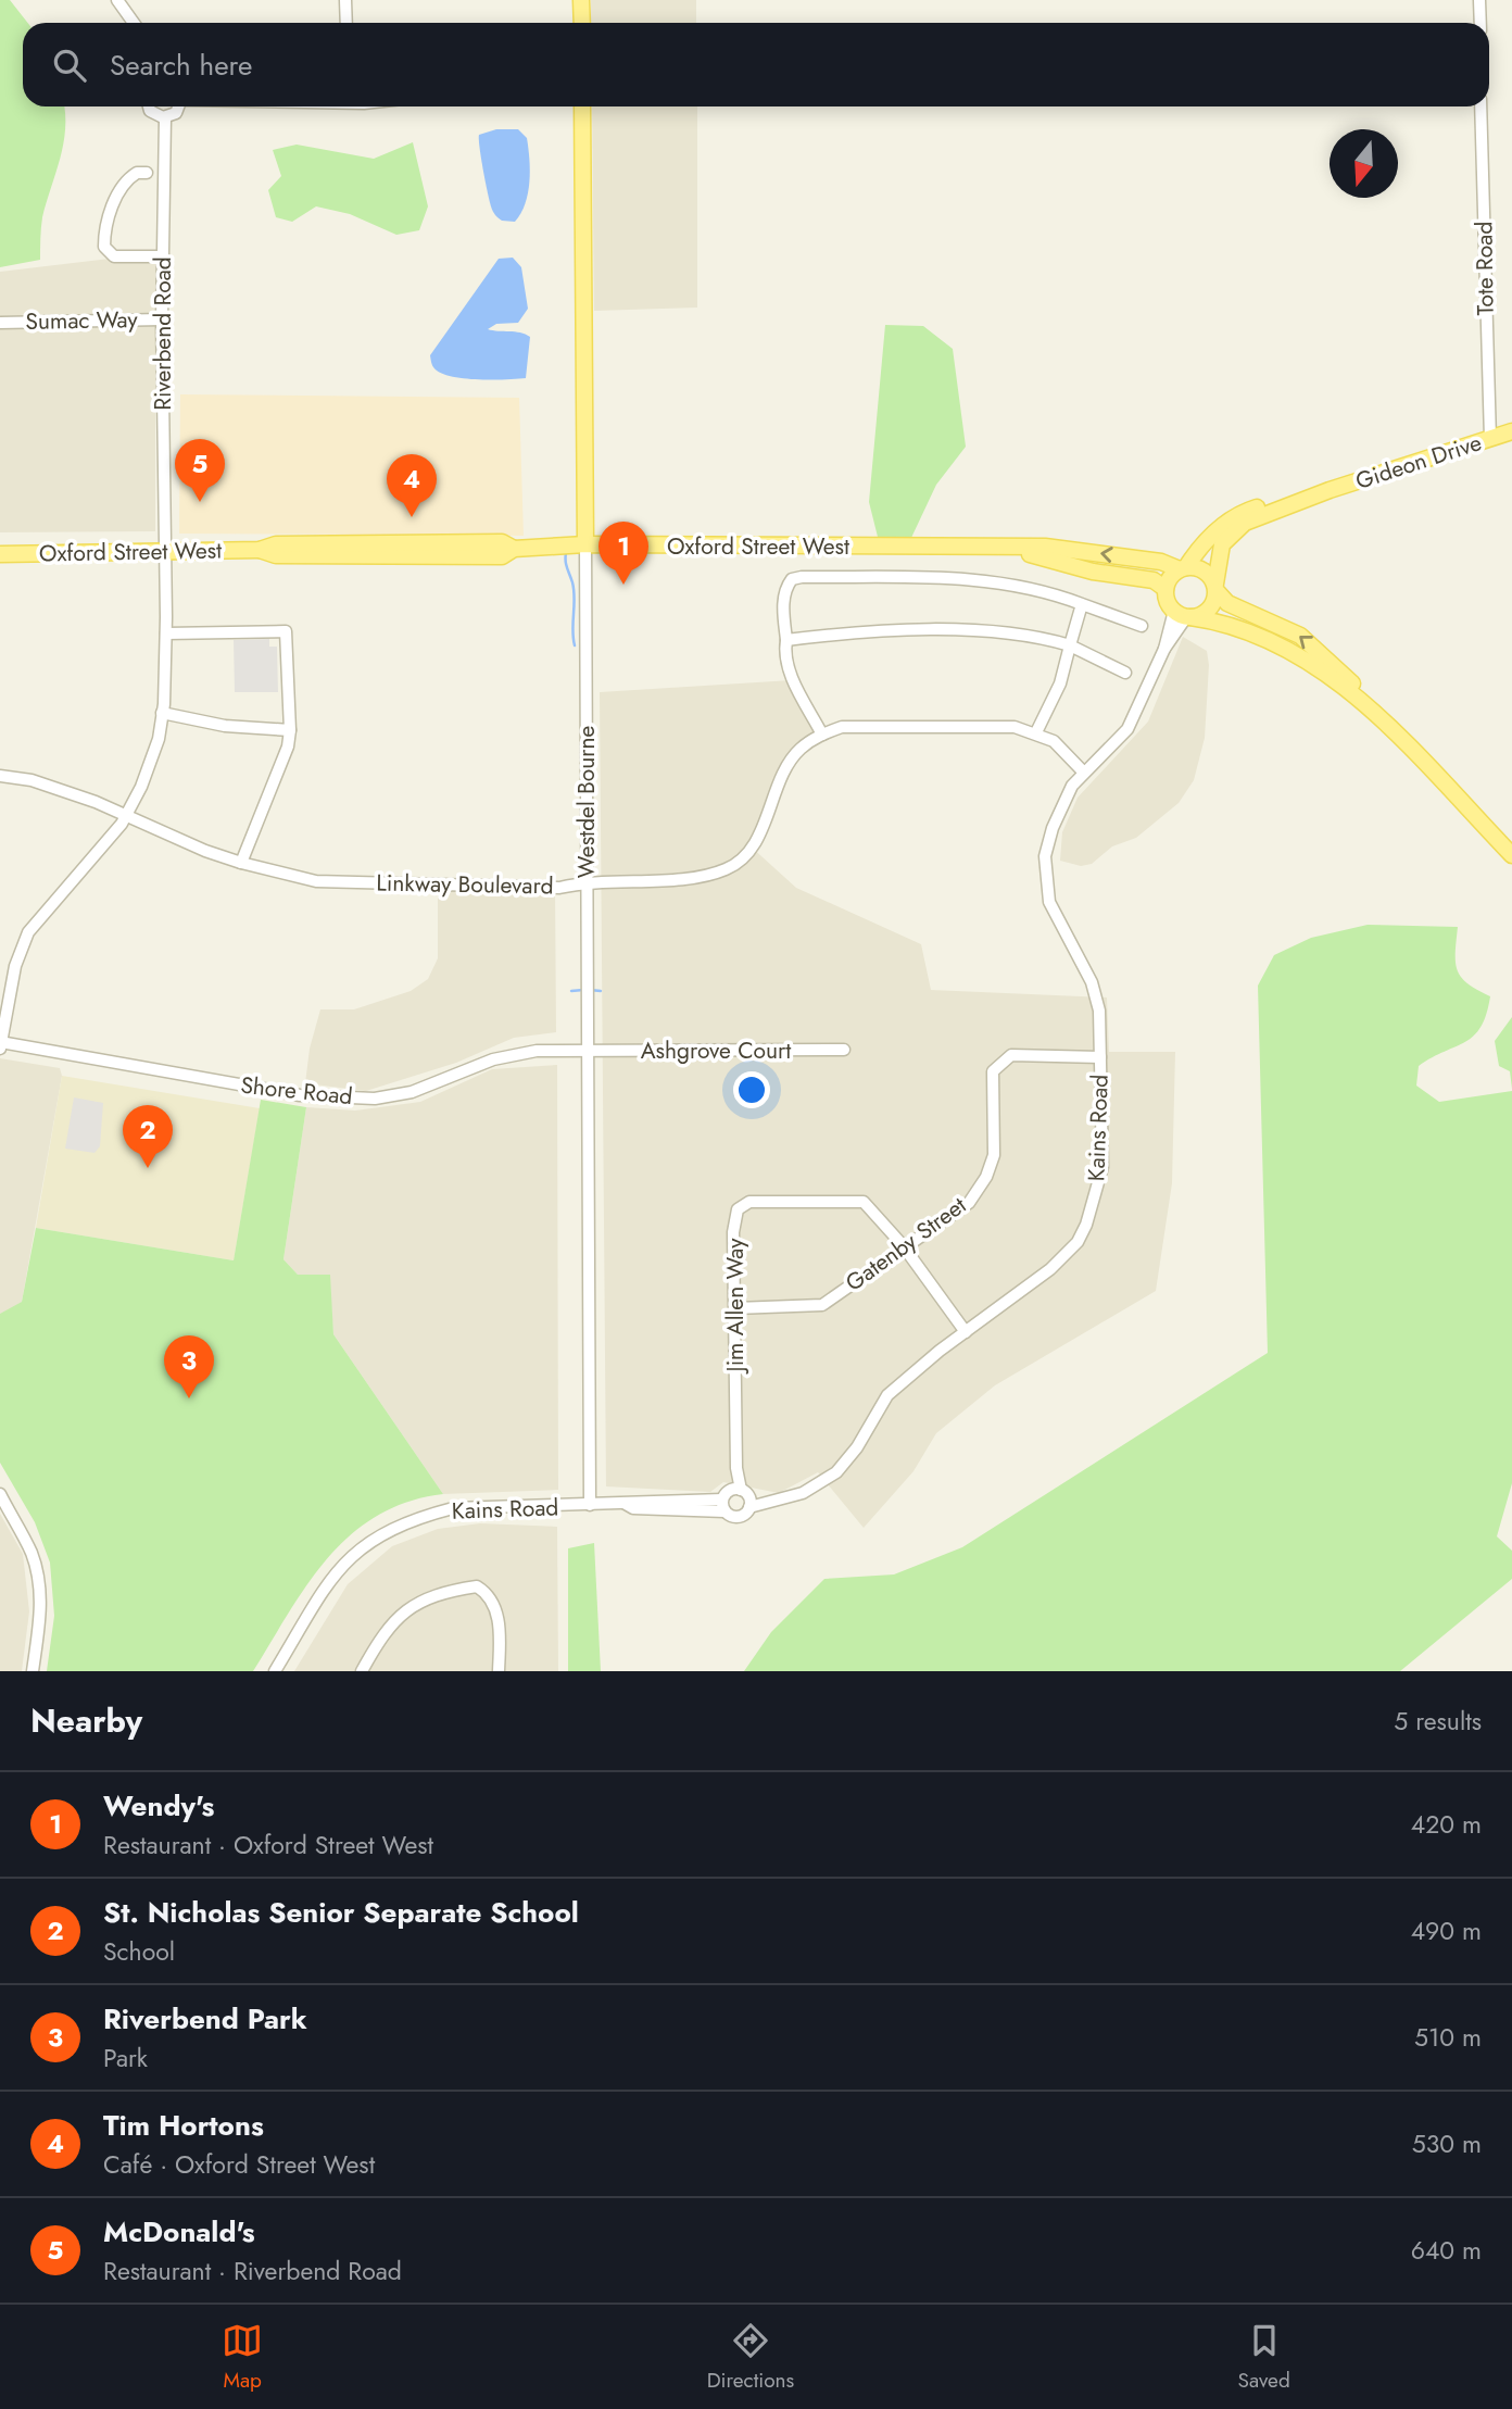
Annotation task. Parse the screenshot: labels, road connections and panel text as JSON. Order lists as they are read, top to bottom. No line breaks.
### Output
{"streets":{"main road":["Gideon Drive","Oxford Street West","Westdel Bourne"],"street":["Tote Road","Sumac Way","Riverbend Road","Linkway Boulevard","Ashgrove Court","Shore Road","Kains Road","Gatenby Street","Jim Allen Way"]},"crossings":[["Tote Road","Gideon Drive"],["Sumac Way","Riverbend Road"],["Riverbend Road","Oxford Street West"],["Riverbend Road","Linkway Boulevard"],["Riverbend Road","Shore Road"],["Gideon Drive","Oxford Street West"],["Gideon Drive","Kains Road"],["Oxford Street West","Westdel Bourne"],["Oxford Street West","Kains Road"],["Westdel Bourne","Linkway Boulevard"],["Westdel Bourne","Ashgrove Court"],["Westdel Bourne","Shore Road"],["Westdel Bourne","Kains Road"],["Linkway Boulevard","Kains Road"],["Ashgrove Court","Shore Road"],["Kains Road","Gatenby Street"],["Kains Road","Jim Allen Way"],["Gatenby Street","Jim Allen Way"]],"north":"bottom","page":{"search":"Search here","pins":["5","4","1","2","3"],"heading":["Nearby","5 results"],"list":[{"mark":"1","name":"Wendy's","note":"Restaurant · Oxford Street West","value":"420 m"},{"mark":"2","name":"St. Nicholas Senior Separate School","note":"School","value":"490 m"},{"mark":"3","name":"Riverbend Park","note":"Park","value":"510 m"},{"mark":"4","name":"Tim Hortons","note":"Café · Oxford Street West","value":"530 m"},{"mark":"5","name":"McDonald's","note":"Restaurant · Riverbend Road","value":"640 m"}],"nav":["Map","Directions","Saved"]}}
